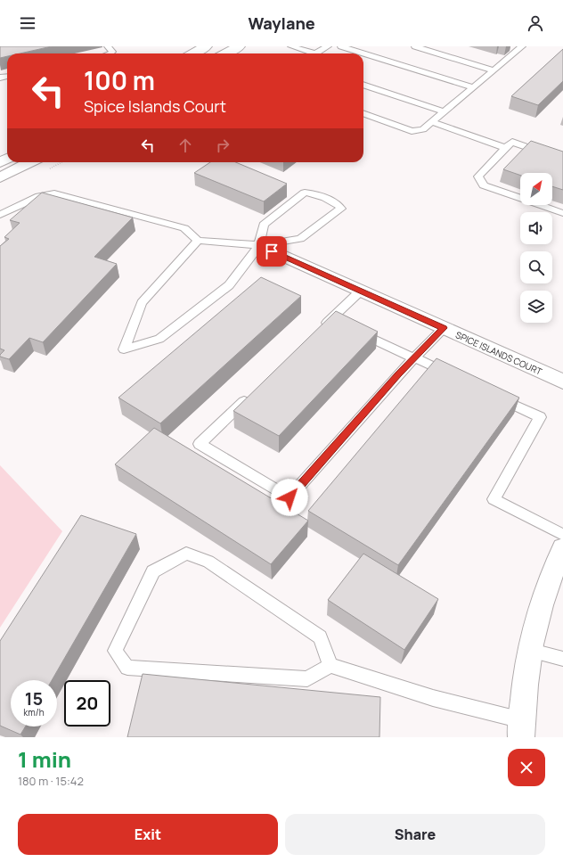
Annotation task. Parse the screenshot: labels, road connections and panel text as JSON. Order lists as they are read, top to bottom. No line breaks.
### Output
{"streets":{"street":["SPICE ISLANDS COURT"]},"north":"top right","page":{"header":"Waylane","turn":["100 m","Spice Islands Court"],"speed":"15 km/h","limit":"20","heading":["1 min","180 m · 15:42"],"buttons":["Exit","Share"]}}
